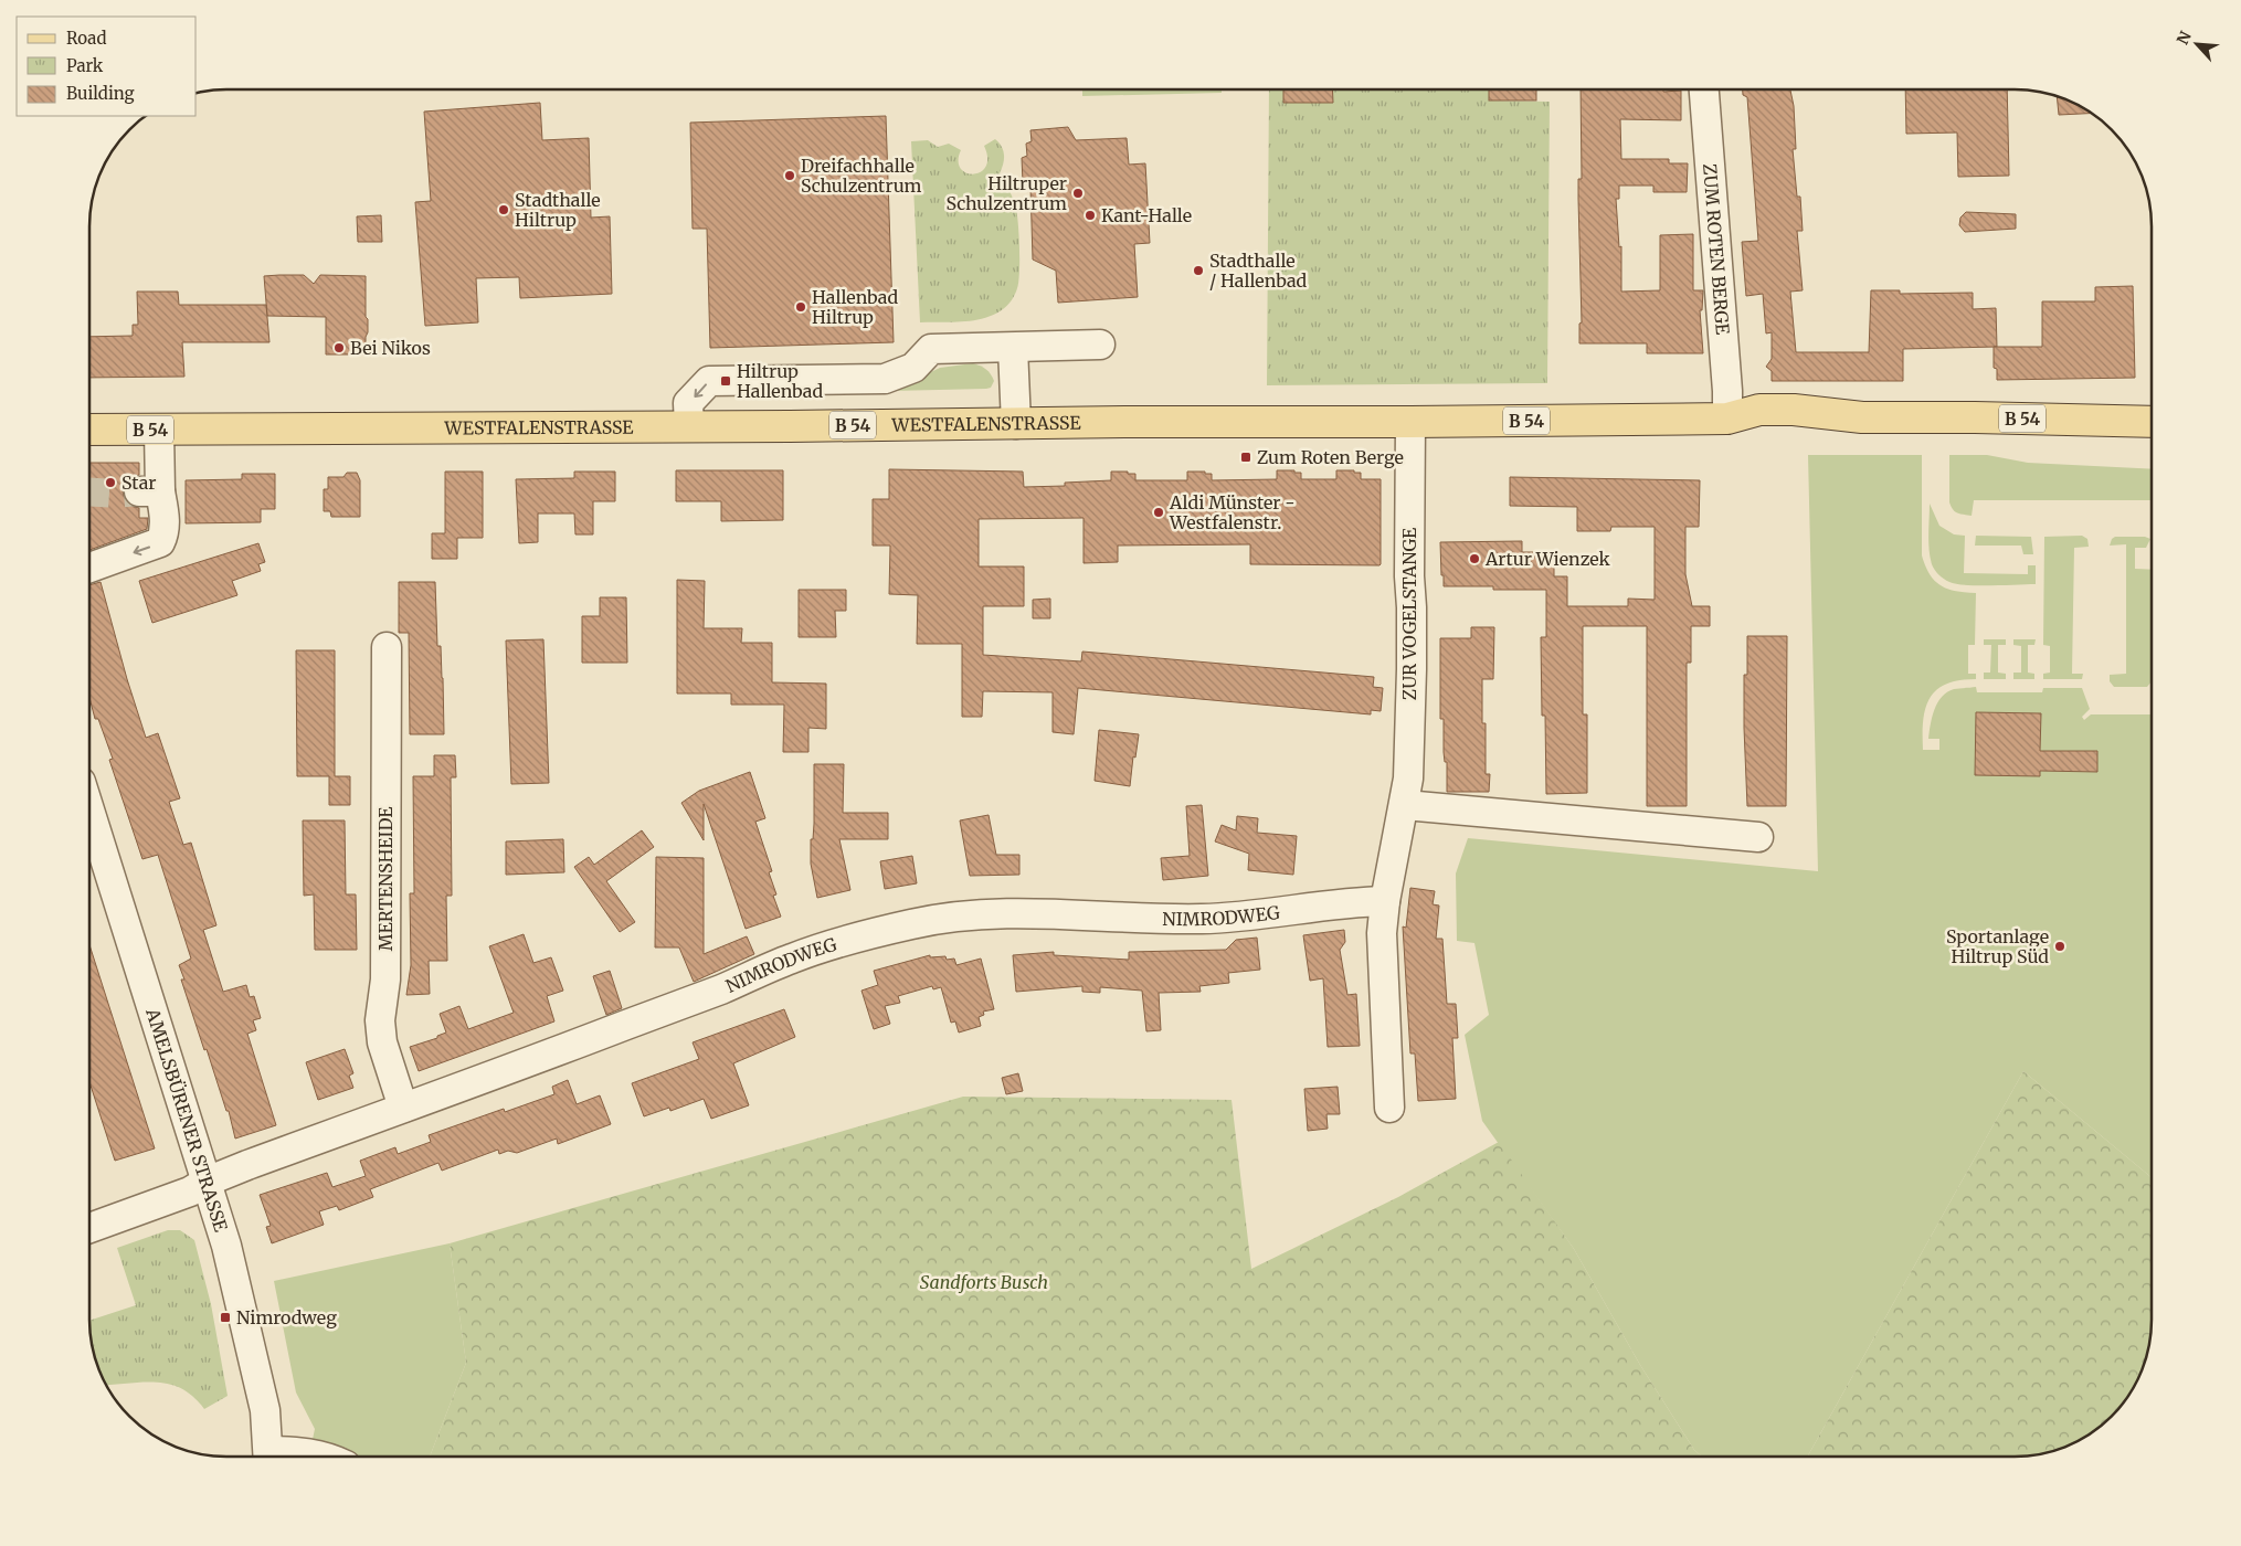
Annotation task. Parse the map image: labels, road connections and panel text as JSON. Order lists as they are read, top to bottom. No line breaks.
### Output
{"streets":{"main road":["B 54","WESTFALENSTRASSE"],"street":["ZUM ROTEN BERGE","ZUR VOGELSTANGE","MERTENSHEIDE","NIMRODWEG","AMELSBÜRENER STRASSE"]},"crossings":[["ZUM ROTEN BERGE","WESTFALENSTRASSE"],["WESTFALENSTRASSE","ZUR VOGELSTANGE"],["ZUR VOGELSTANGE","NIMRODWEG"],["MERTENSHEIDE","NIMRODWEG"],["NIMRODWEG","AMELSBÜRENER STRASSE"]],"parks":["Sandforts Busch"],"places":{"other":["Dreifachhalle Schulzentrum","Hiltruper Schulzentrum","Stadthalle Hiltrup","Kant-Halle","Stadthalle / Hallenbad","Hallenbad Hiltrup","Bei Nikos","Star","Aldi Münster - Westfalenstr.","Artur Wienzek","Sportanlage Hiltrup Süd"],"transit":["Hiltrup Hallenbad","Zum Roten Berge","Nimrodweg"]},"legend":["Road","Park","Building"],"north":"top left"}
